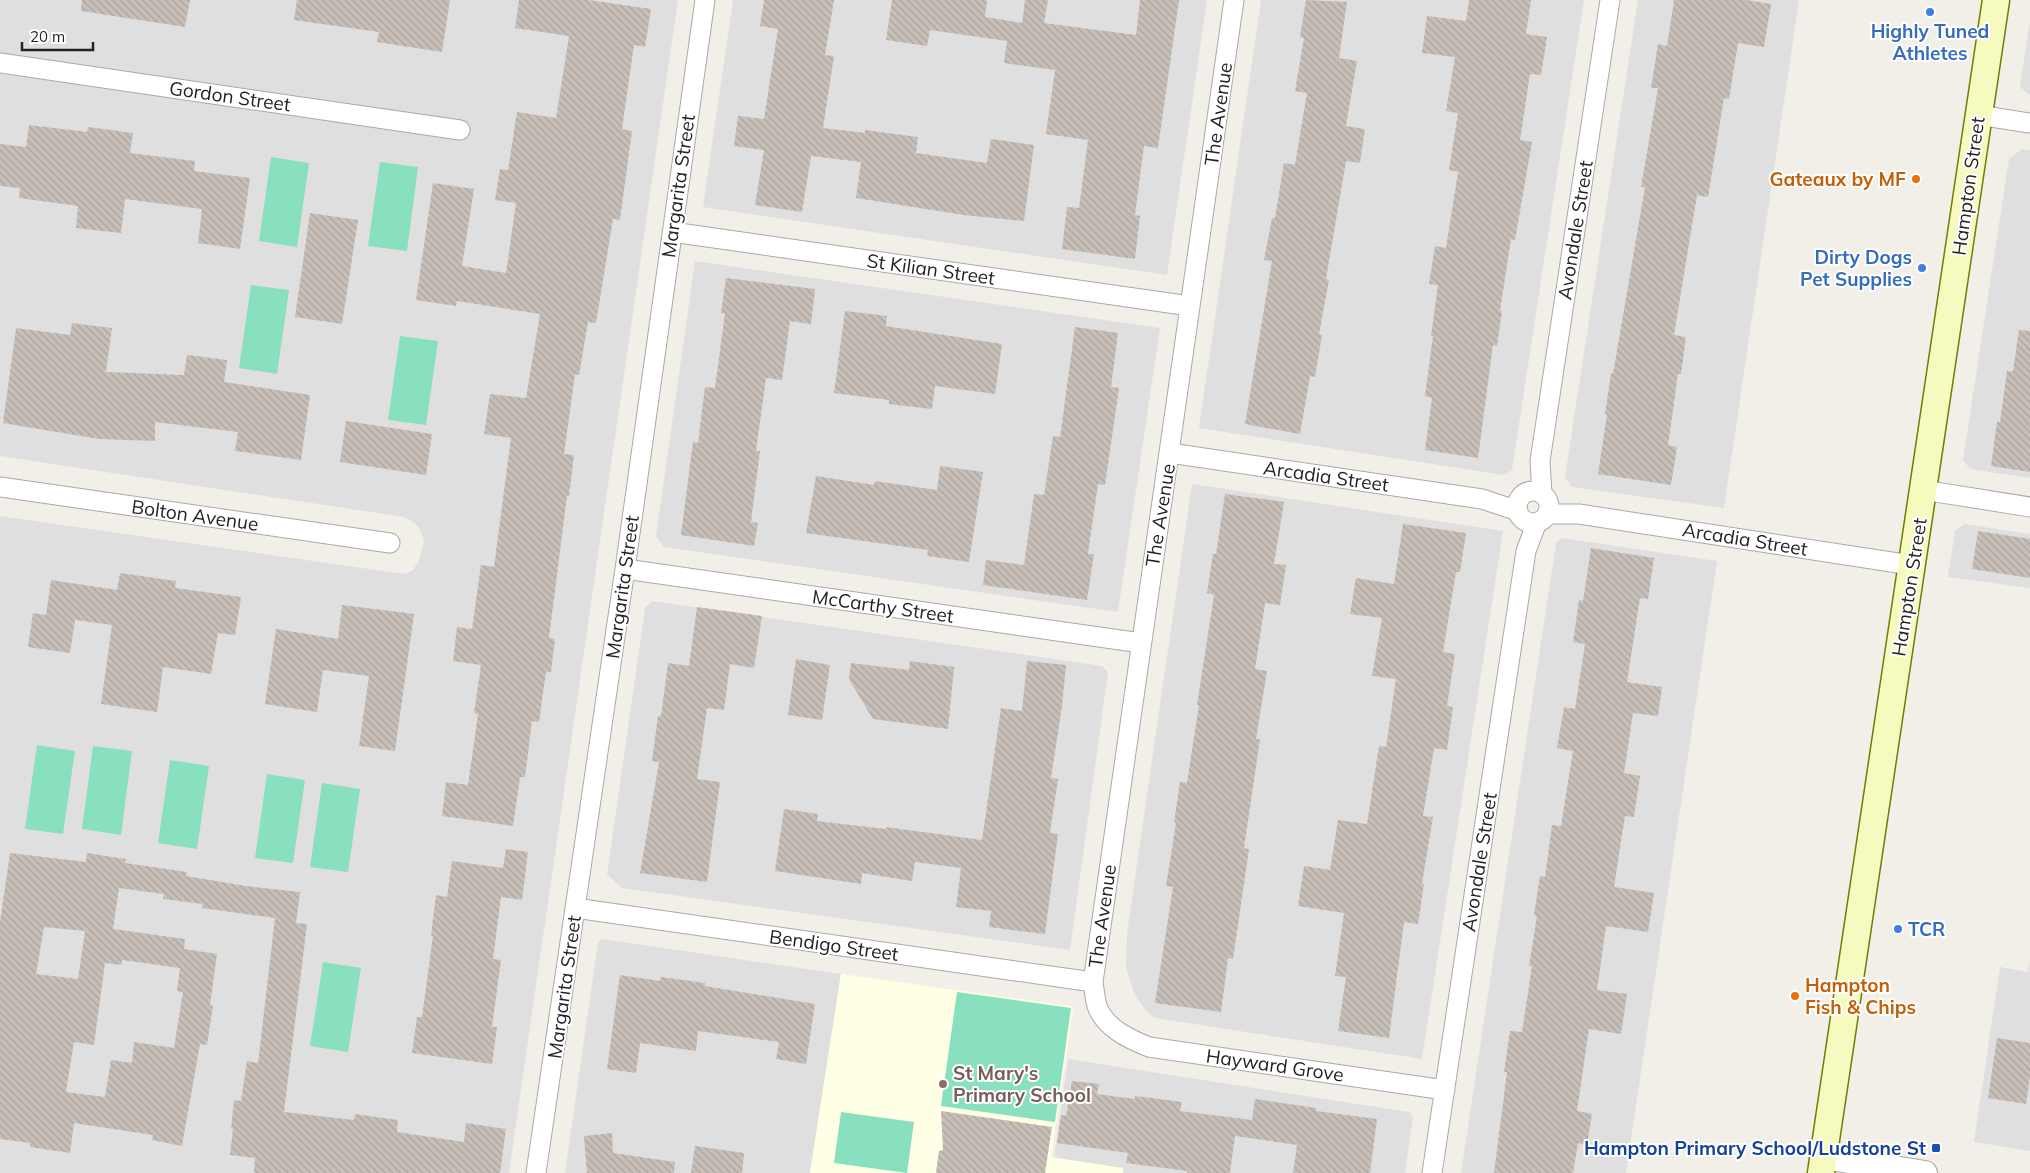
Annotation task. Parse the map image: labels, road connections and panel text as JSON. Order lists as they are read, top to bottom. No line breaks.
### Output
{"streets":{"main road":["Hampton Street"],"street":["Gordon Street","The Avenue","Margarita Street","Avondale Street","St Kilian Street","Arcadia Street","Bolton Avenue","McCarthy Street","Bendigo Street","Hayward Grove"]},"crossings":[["The Avenue","St Kilian Street"],["The Avenue","Arcadia Street"],["The Avenue","McCarthy Street"],["The Avenue","Bendigo Street"],["The Avenue","Hayward Grove"],["Margarita Street","St Kilian Street"],["Margarita Street","McCarthy Street"],["Margarita Street","Bendigo Street"],["Hampton Street","Arcadia Street"],["Avondale Street","Arcadia Street"],["Avondale Street","Hayward Grove"]],"places":{"other":["Highly Tuned Athletes","Gateaux by MF","Dirty Dogs Pet Supplies","TCR","Hampton Fish & Chips","St Mary's Primary School"],"transit":["Hampton Primary School/Ludstone St"]},"scale_bar":"20 m"}
